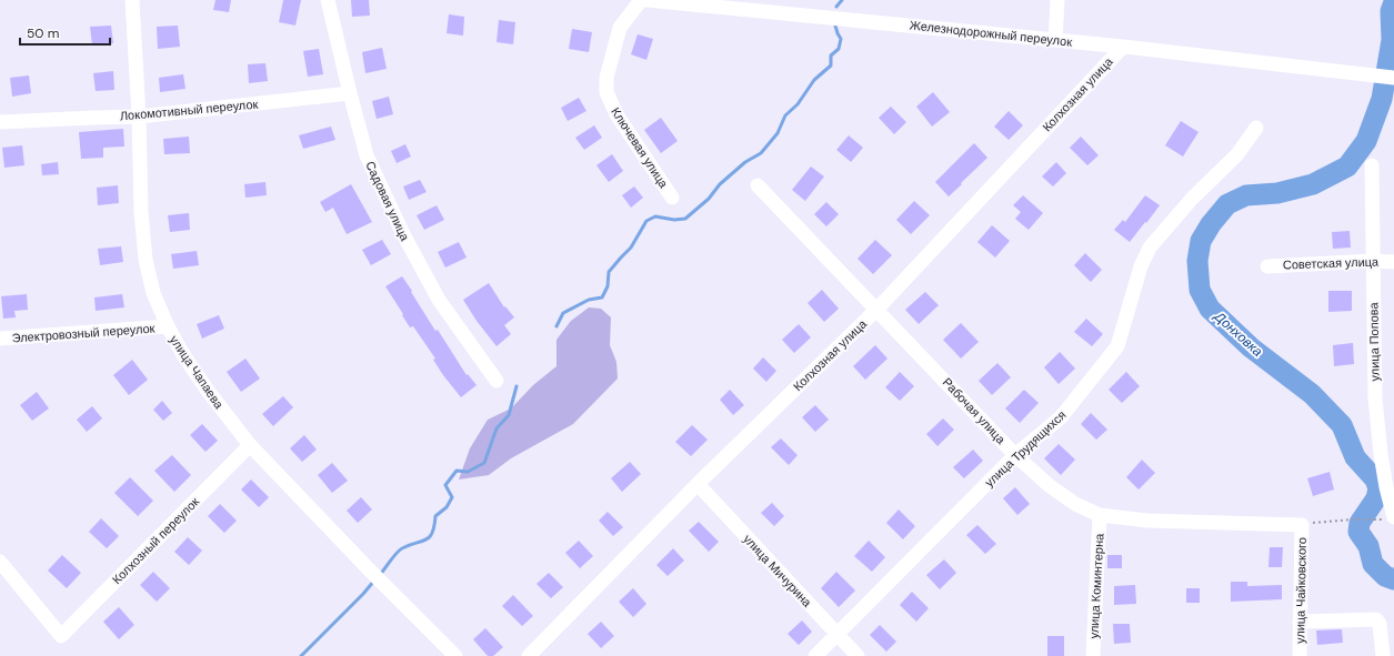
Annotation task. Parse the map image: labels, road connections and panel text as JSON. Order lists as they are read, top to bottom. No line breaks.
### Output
{"streets":{"street":["Железнодорожный переулок","Колхозная улица","Локомотивный переулок","Ключевая улица","Садовая улица","Советская улица","Электровозный переулок","улица Попова","улица Чапаева","Рабочая улица","улица Трудящихся","Колхозный переулок","улица Мичурина","улица Коминтерна","улица Чайковского"]},"crossings":[["Железнодорожный переулок","Колхозная улица"],["Колхозная улица","Рабочая улица"],["Колхозная улица","улица Мичурина"],["Локомотивный переулок","Садовая улица"],["Локомотивный переулок","улица Чапаева"],["Советская улица","улица Попова"],["Электровозный переулок","улица Чапаева"],["улица Чапаева","Колхозный переулок"],["Рабочая улица","улица Трудящихся"],["Рабочая улица","улица Коминтерна"],["Рабочая улица","улица Чайковского"],["улица Трудящихся","улица Мичурина"]],"water":["Донховка"],"scale_bar":"50 m"}
